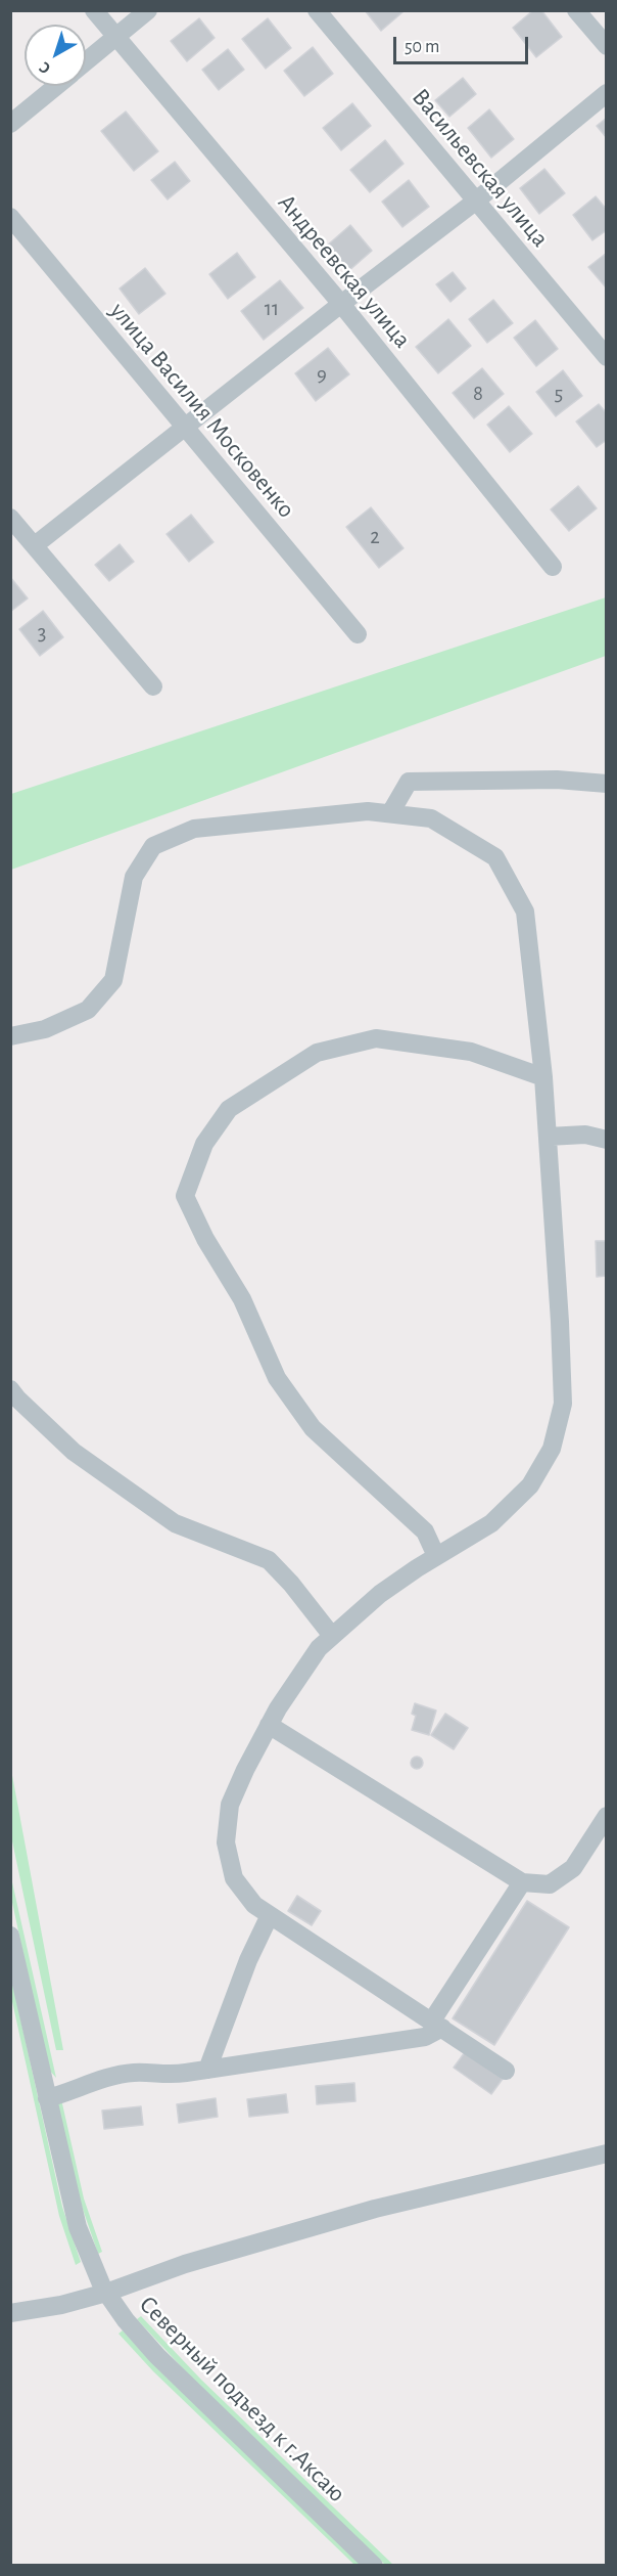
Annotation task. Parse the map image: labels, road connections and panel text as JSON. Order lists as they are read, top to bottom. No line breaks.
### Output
{"streets":{"street":["Васильевская улица","Андреевская улица","улица Василия Московенко","Северный подъезд к г.Аксаю"]},"house_numbers":["11","9","8","5","2","3"],"scale_bar":"50 m","north":"bottom left"}
